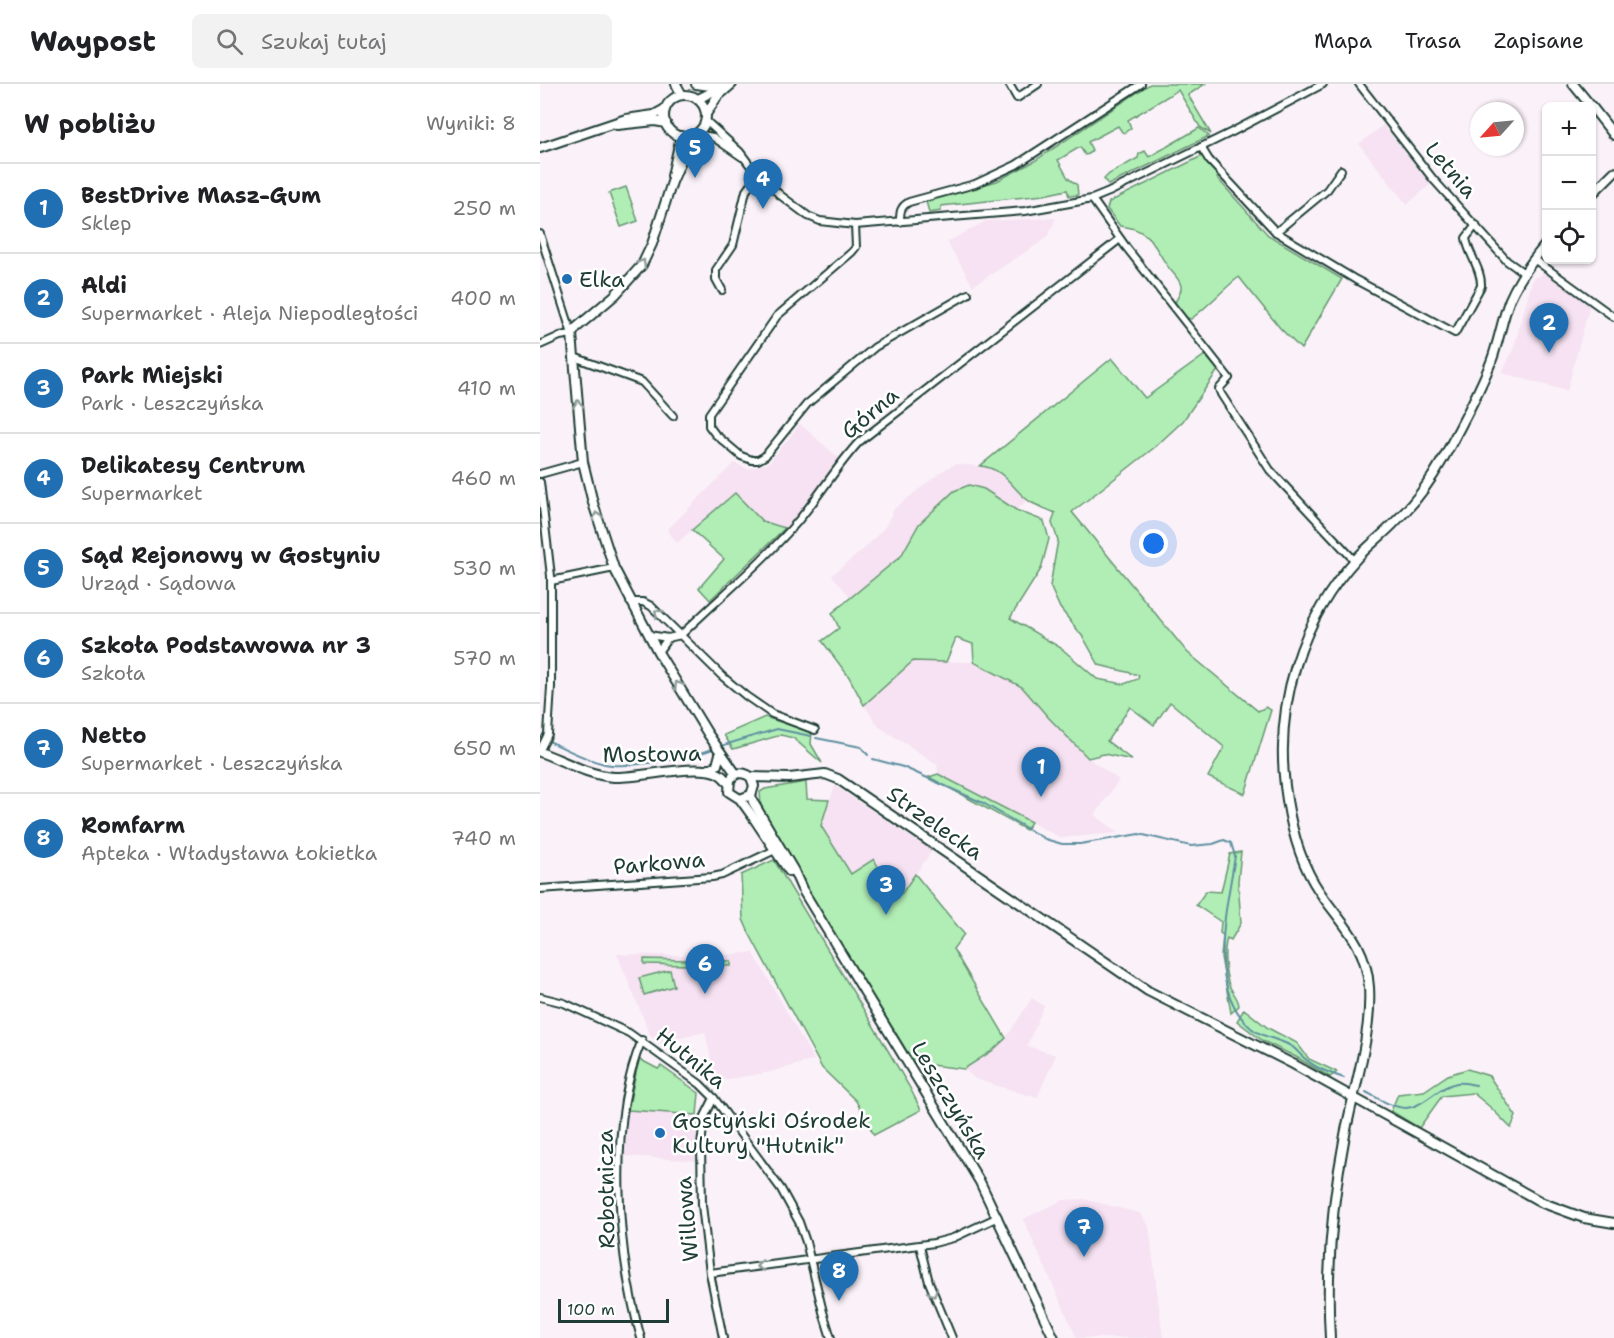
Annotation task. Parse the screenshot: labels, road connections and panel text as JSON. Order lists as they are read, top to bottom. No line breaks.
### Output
{"streets":{"street":["Letnia","Górna","Mostowa","Strzelecka","Parkowa","Hutnika","Leszczyńska","Robotnicza","Willowa"]},"crossings":[["Mostowa","Strzelecka"],["Mostowa","Leszczyńska"],["Strzelecka","Leszczyńska"],["Parkowa","Leszczyńska"],["Hutnika","Robotnicza"],["Hutnika","Willowa"]],"places":["Elka","Gostyński Ośrodek Kultury \"Hutnik\""],"scale_bar":"100 m","north":"bottom left","page":{"header":"Waypost","search":"Szukaj tutaj","nav":["Mapa","Trasa","Zapisane"],"heading":["W pobliżu","Wyniki: 8"],"map_buttons":["+","−"],"pins":["5","4","2","1","3","6","7","8"],"list":[{"mark":"1","name":"BestDrive Masz-Gum","note":"Sklep","value":"250 m"},{"mark":"2","name":"Aldi","note":"Supermarket · Aleja Niepodległości","value":"400 m"},{"mark":"3","name":"Park Miejski","note":"Park · Leszczyńska","value":"410 m"},{"mark":"4","name":"Delikatesy Centrum","note":"Supermarket","value":"460 m"},{"mark":"5","name":"Sąd Rejonowy w Gostyniu","note":"Urząd · Sądowa","value":"530 m"},{"mark":"6","name":"Szkoła Podstawowa nr 3","note":"Szkoła","value":"570 m"},{"mark":"7","name":"Netto","note":"Supermarket · Leszczyńska","value":"650 m"},{"mark":"8","name":"Romfarm","note":"Apteka · Władysława Łokietka","value":"740 m"}],"scale":"100 m"}}
